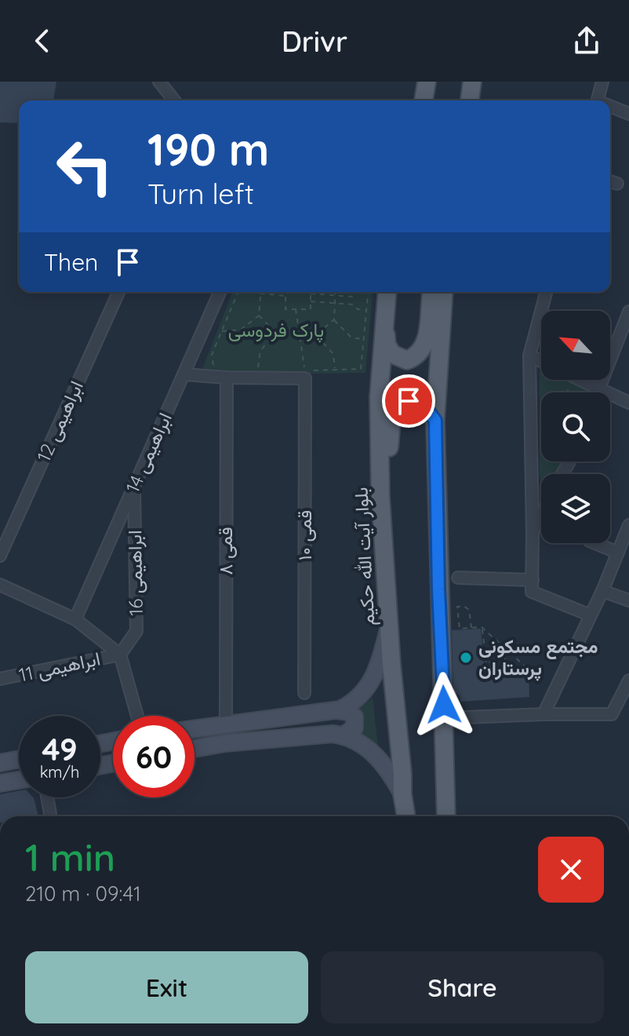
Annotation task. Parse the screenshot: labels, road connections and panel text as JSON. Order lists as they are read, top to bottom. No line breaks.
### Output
{"streets":{"main road":["بلوار آیت الله حکیم"],"street":["ابراهیمی 12","ابراهیمی 14","قمی ۱۰","قمی ۸","ابراهیمی 16","ابراهیمی 11"]},"crossings":[["ابراهیمی 14","ابراهیمی 16"],["قمی ۱۰","قمی ۸"],["ابراهیمی 16","ابراهیمی 11"]],"parks":["پارک فردوسی"],"places":["مجتمع مسکونی پرستاران"],"north":"top left","page":{"header":"Drivr","turn":["190 m","Turn left"],"then":"Then","speed":"49 km/h","limit":"60","heading":["1 min","210 m · 09:41"],"buttons":["Exit","Share"]}}
